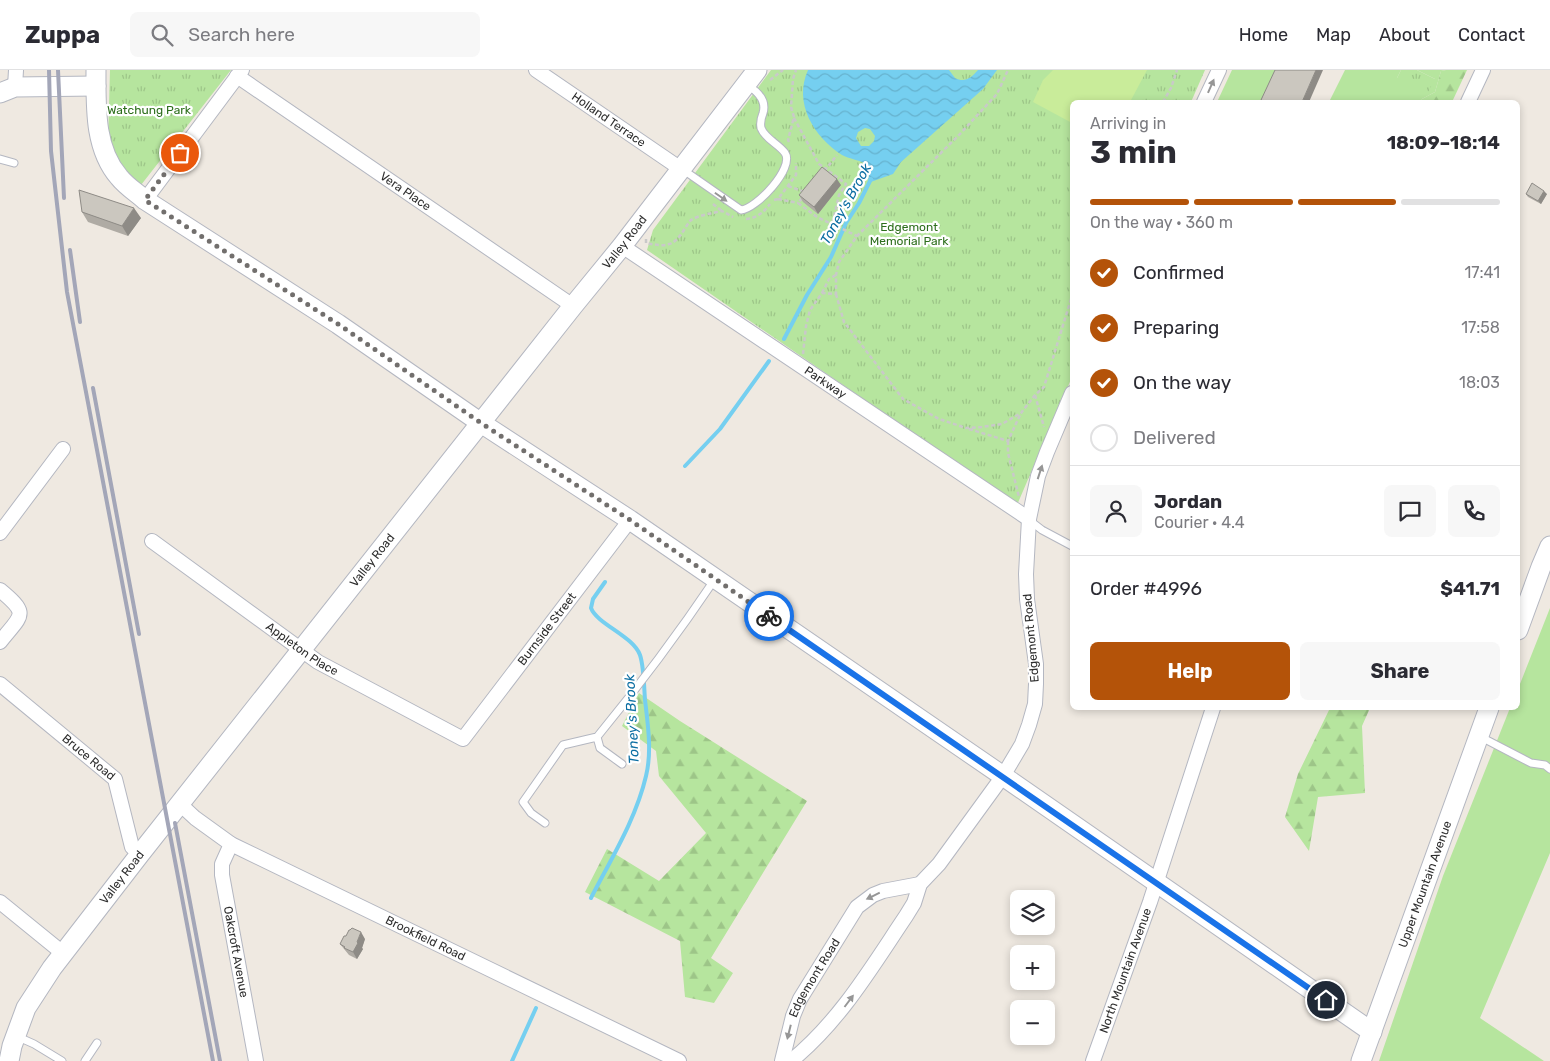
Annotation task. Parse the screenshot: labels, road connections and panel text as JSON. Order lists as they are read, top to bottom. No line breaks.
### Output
{"streets":{"main road":["Valley Road","Upper Mountain Avenue"],"street":["Holland Terrace","Vera Place","Parkway","Burnside Street","Edgemont Road","Appleton Place","Bruce Road","Brookfield Road","Oakcroft Avenue","North Mountain Avenue"]},"crossings":[["Holland Terrace","Valley Road"],["Vera Place","Valley Road"],["Valley Road","Parkway"],["Valley Road","Appleton Place"],["Valley Road","Bruce Road"],["Valley Road","Brookfield Road"],["Parkway","Edgemont Road"],["Burnside Street","Appleton Place"],["Brookfield Road","Oakcroft Avenue"]],"water":["Toney's Brook"],"parks":["Watchung Park","Edgemont Memorial Park"],"page":{"header":"Zuppa","search":"Search here","nav":["Home","Map","About","Contact"],"heading":["3 min","Arriving in","18:09–18:14"],"panel":["Jordan","Courier · 4.4","Order #4996","$41.71"],"bar":"On the way · 360 m","list":[["Confirmed","17:41"],["Preparing","17:58"],["On the way","18:03"],"Delivered"],"buttons":["Help","Share"],"map_buttons":["+","−"]}}
